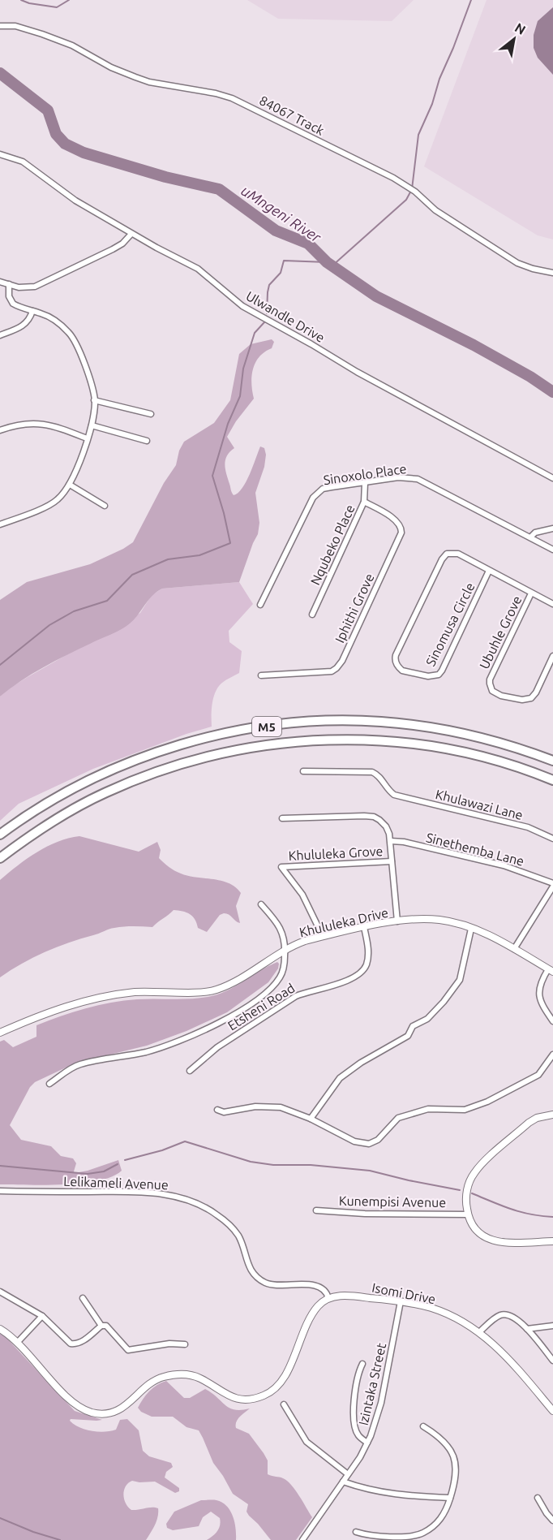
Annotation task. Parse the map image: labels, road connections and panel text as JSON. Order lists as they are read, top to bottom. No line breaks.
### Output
{"streets":{"main road":["M5"],"street":["84067 Track","Ulwandle Drive","Sinoxolo Place","Nqubeko Place","Iphithi Grove","Sinomusa Circle","Ubuhle Grove","Khulawazi Lane","Sinethemba Lane","Khululeka Grove","Khululeka Drive","Etsheni Road","Lelikameli Avenue","Kunempisi Avenue","Isomi Drive","Izintaka Street"]},"crossings":[["Sinoxolo Place","Nqubeko Place"],["Nqubeko Place","Iphithi Grove"],["Khululeka Grove","Khululeka Drive"],["Khululeka Drive","Etsheni Road"],["Lelikameli Avenue","Isomi Drive"],["Isomi Drive","Izintaka Street"]],"water":["uMngeni River"],"north":"top right"}
